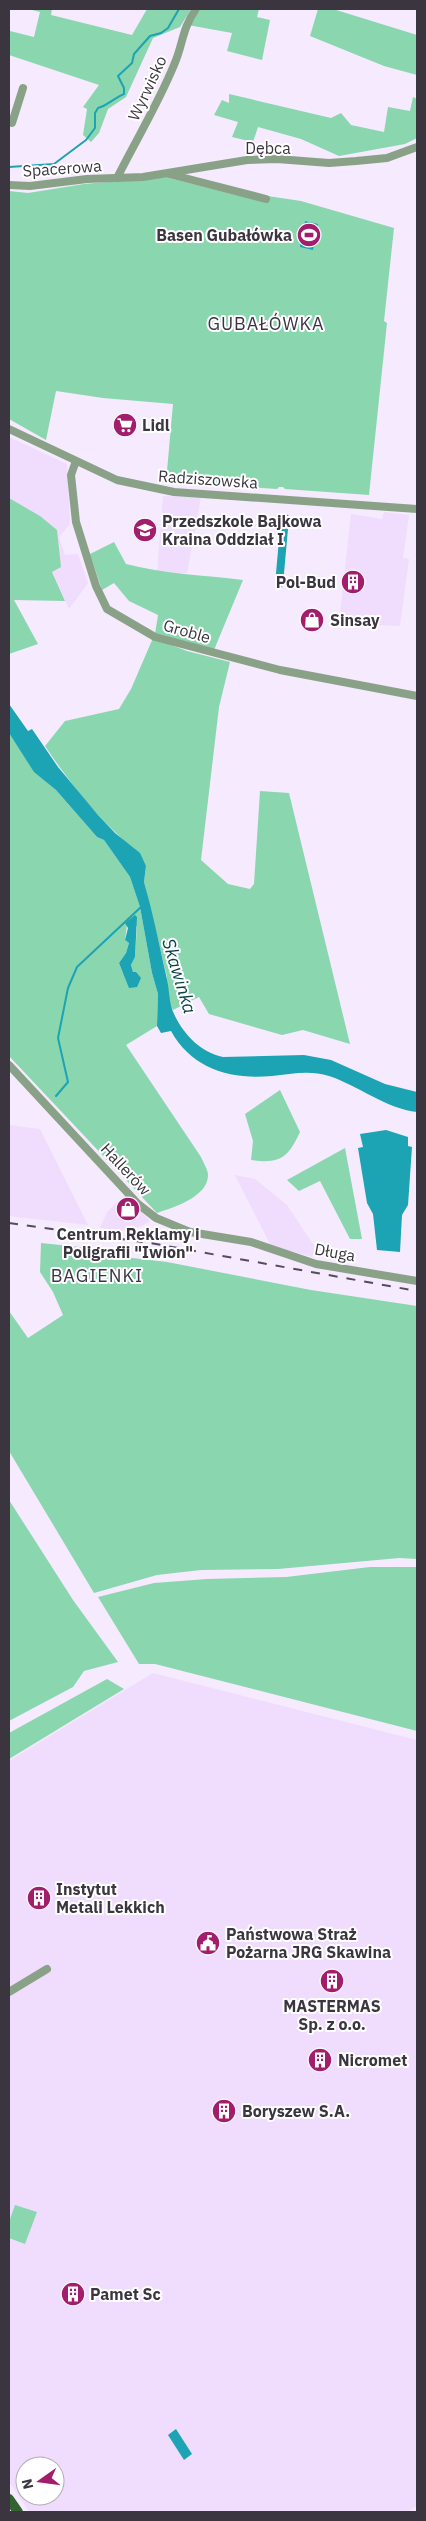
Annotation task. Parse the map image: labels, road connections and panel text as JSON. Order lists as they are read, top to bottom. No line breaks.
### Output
{"streets":{"street":["Wyrwisko","Dębca","Spacerowa","Radziszowska","Groble","Hallerów","Długa"]},"crossings":[["Wyrwisko","Dębca"],["Wyrwisko","Spacerowa"],["Dębca","Spacerowa"],["Radziszowska","Groble"],["Hallerów","Długa"]],"districts":["GUBAŁÓWKA","BAGIENKI"],"water":["Skawinka"],"places":{"sports":["Basen Gubałówka"],"supermarket":["Lidl"],"school or university":["Przedszkole Bajkowa Kraina Oddział I"],"building":["Pol-Bud","Instytut Metali Lekkich","MASTERMAS Sp. z o.o.","Nicromet","Boryszew S.A.","Pamet Sc"],"shop":["Sinsay","Centrum Reklamy i Poligrafii \"Iwion\""],"public building":["Państwowa Straż Pożarna JRG Skawina"]},"north":"left"}
